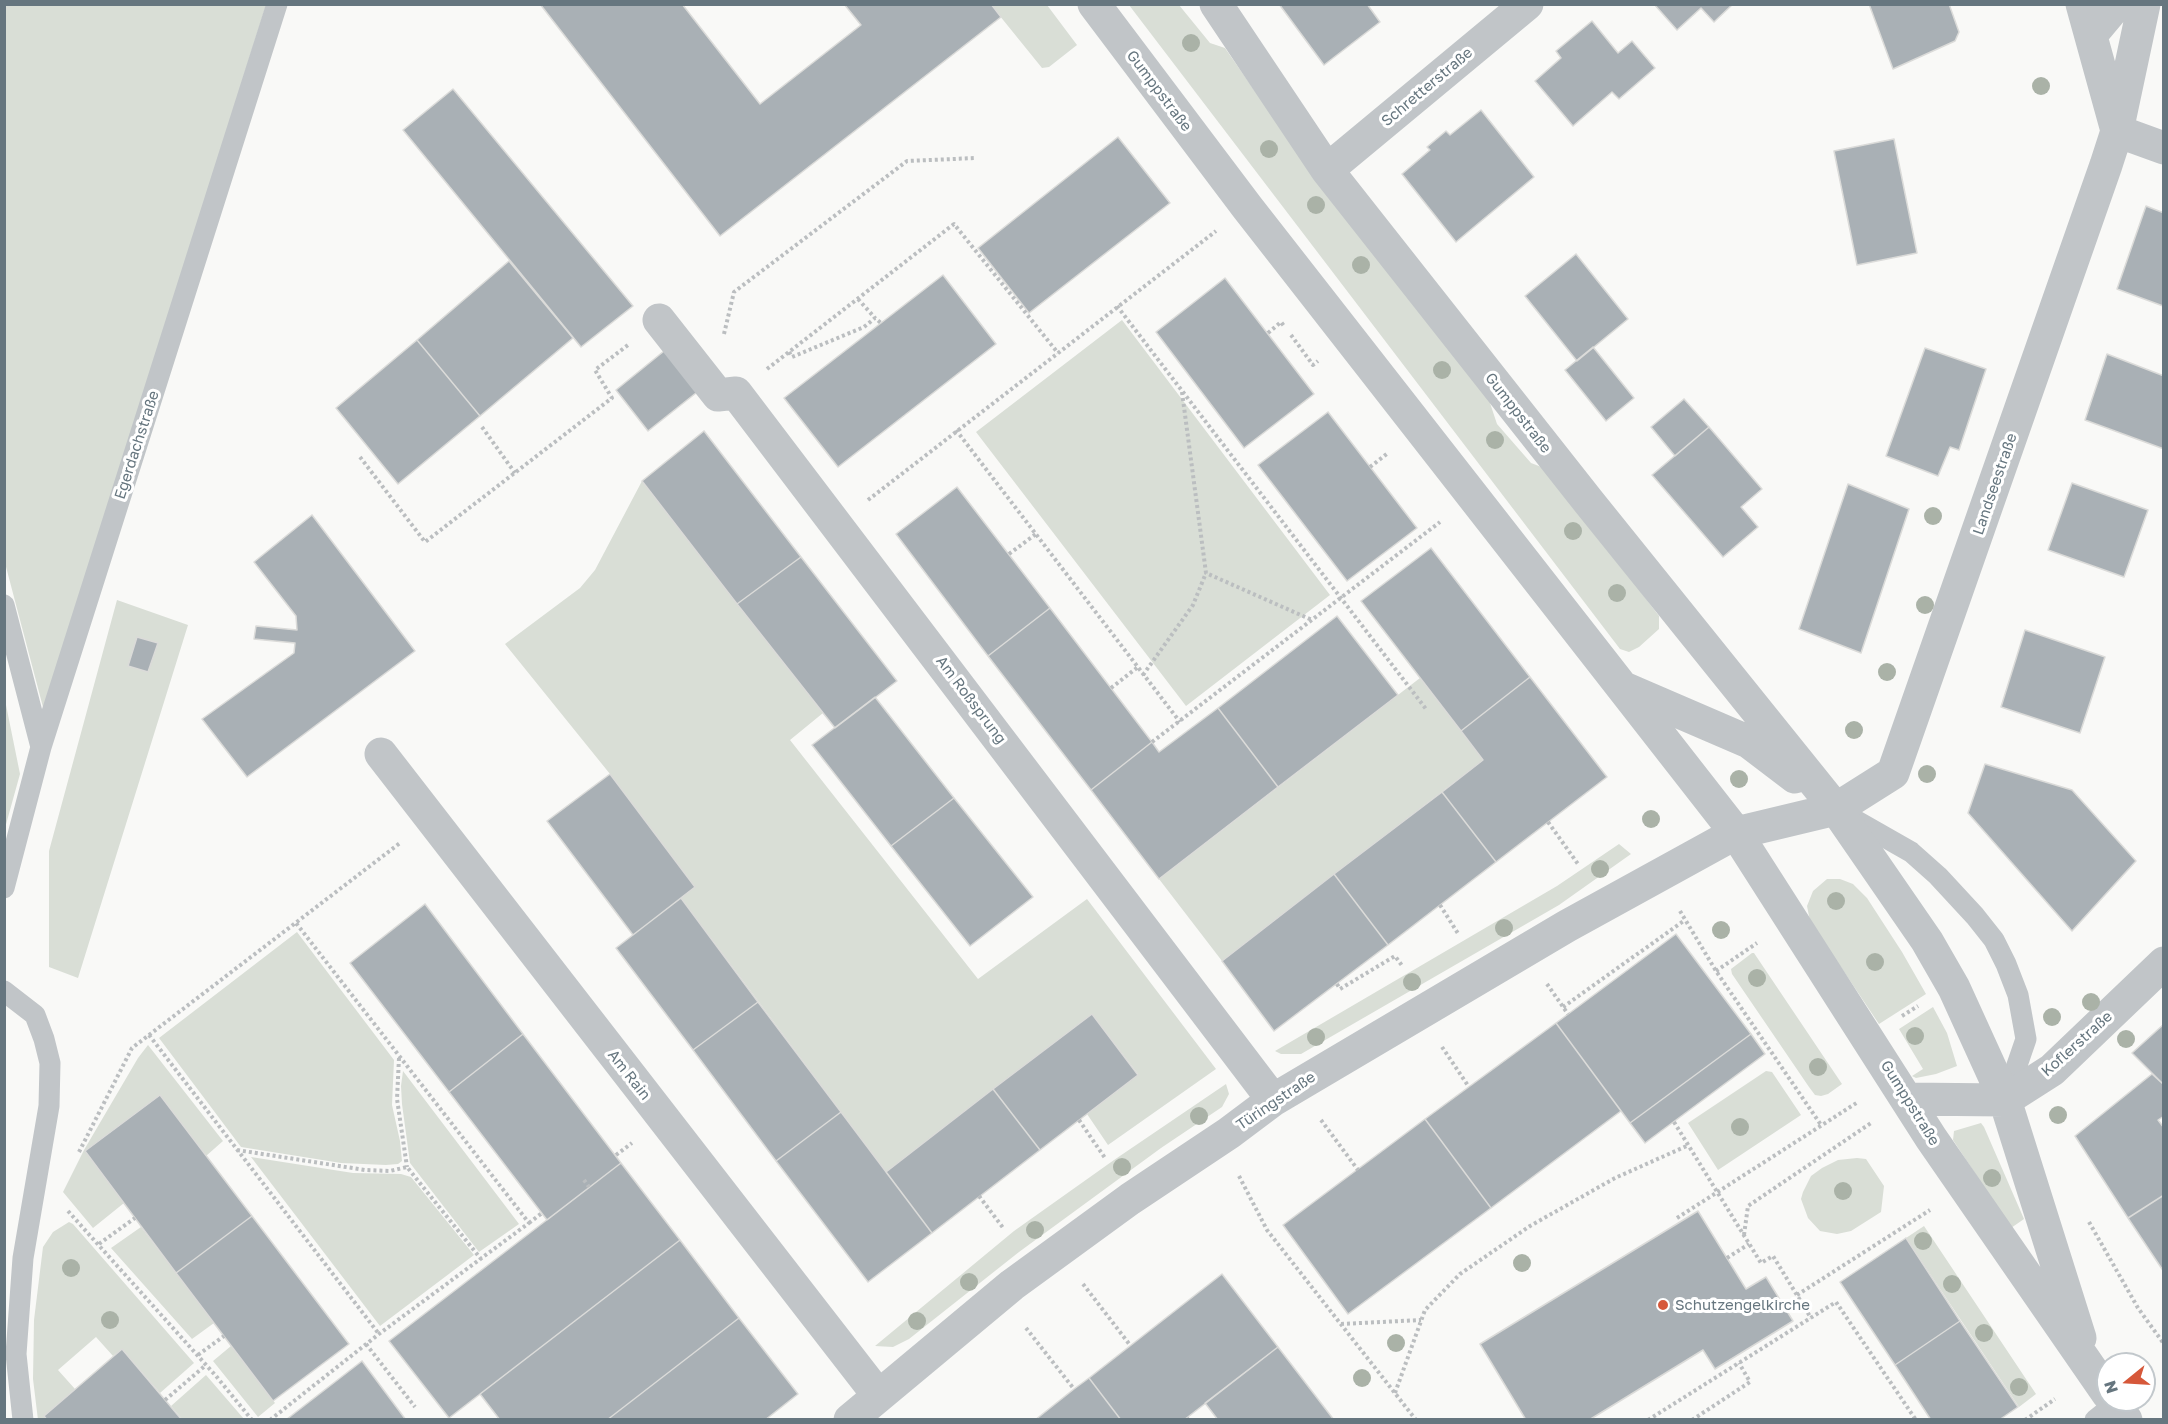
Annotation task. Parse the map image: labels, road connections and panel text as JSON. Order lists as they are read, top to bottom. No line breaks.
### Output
{"streets":{"street":["Schretterstraße","Gumppstraße","Landseestraße","Am Roßsprung","Koflerstraße","Am Rain","Türingstraße"],"lane":["Egerdachstraße"]},"crossings":[["Schretterstraße","Gumppstraße"],["Gumppstraße","Landseestraße"],["Gumppstraße","Koflerstraße"],["Gumppstraße","Türingstraße"],["Am Roßsprung","Türingstraße"],["Am Rain","Türingstraße"]],"places":["Schutzengelkirche"],"north":"left"}
